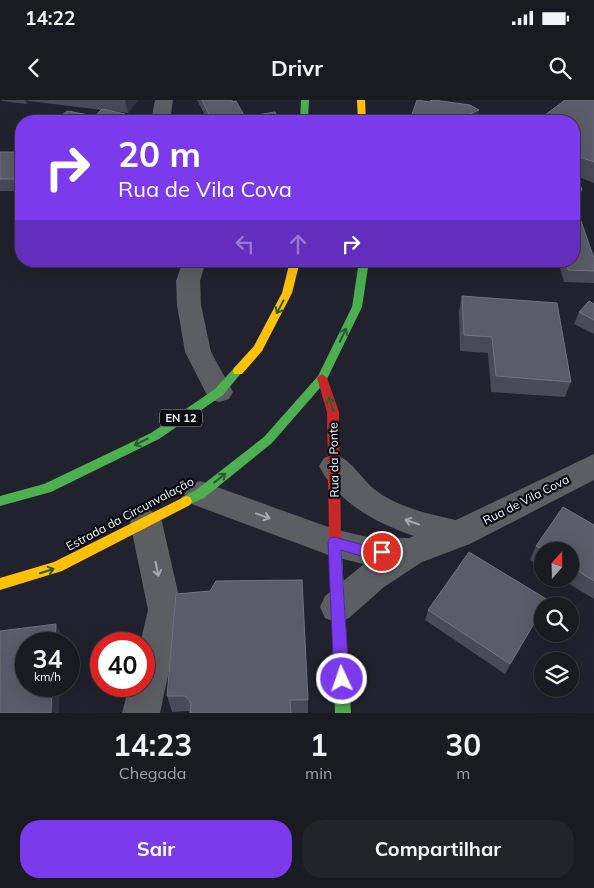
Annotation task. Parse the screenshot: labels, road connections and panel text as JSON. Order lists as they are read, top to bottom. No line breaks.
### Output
{"streets":{"main road":["EN 12","Rua da Ponte","Estrada da Circunvalação"],"street":["Rua de Vila Cova"]},"crossings":[["Rua da Ponte","Rua de Vila Cova"],["Rua da Ponte","Estrada da Circunvalação"]],"north":"top","page":{"status":"14:22","header":"Drivr","turn":["20 m","Rua de Vila Cova"],"speed":"34 km/h","limit":"40","eta":["14:23","Chegada","1","min","30","m"],"buttons":["Sair","Compartilhar"]}}
